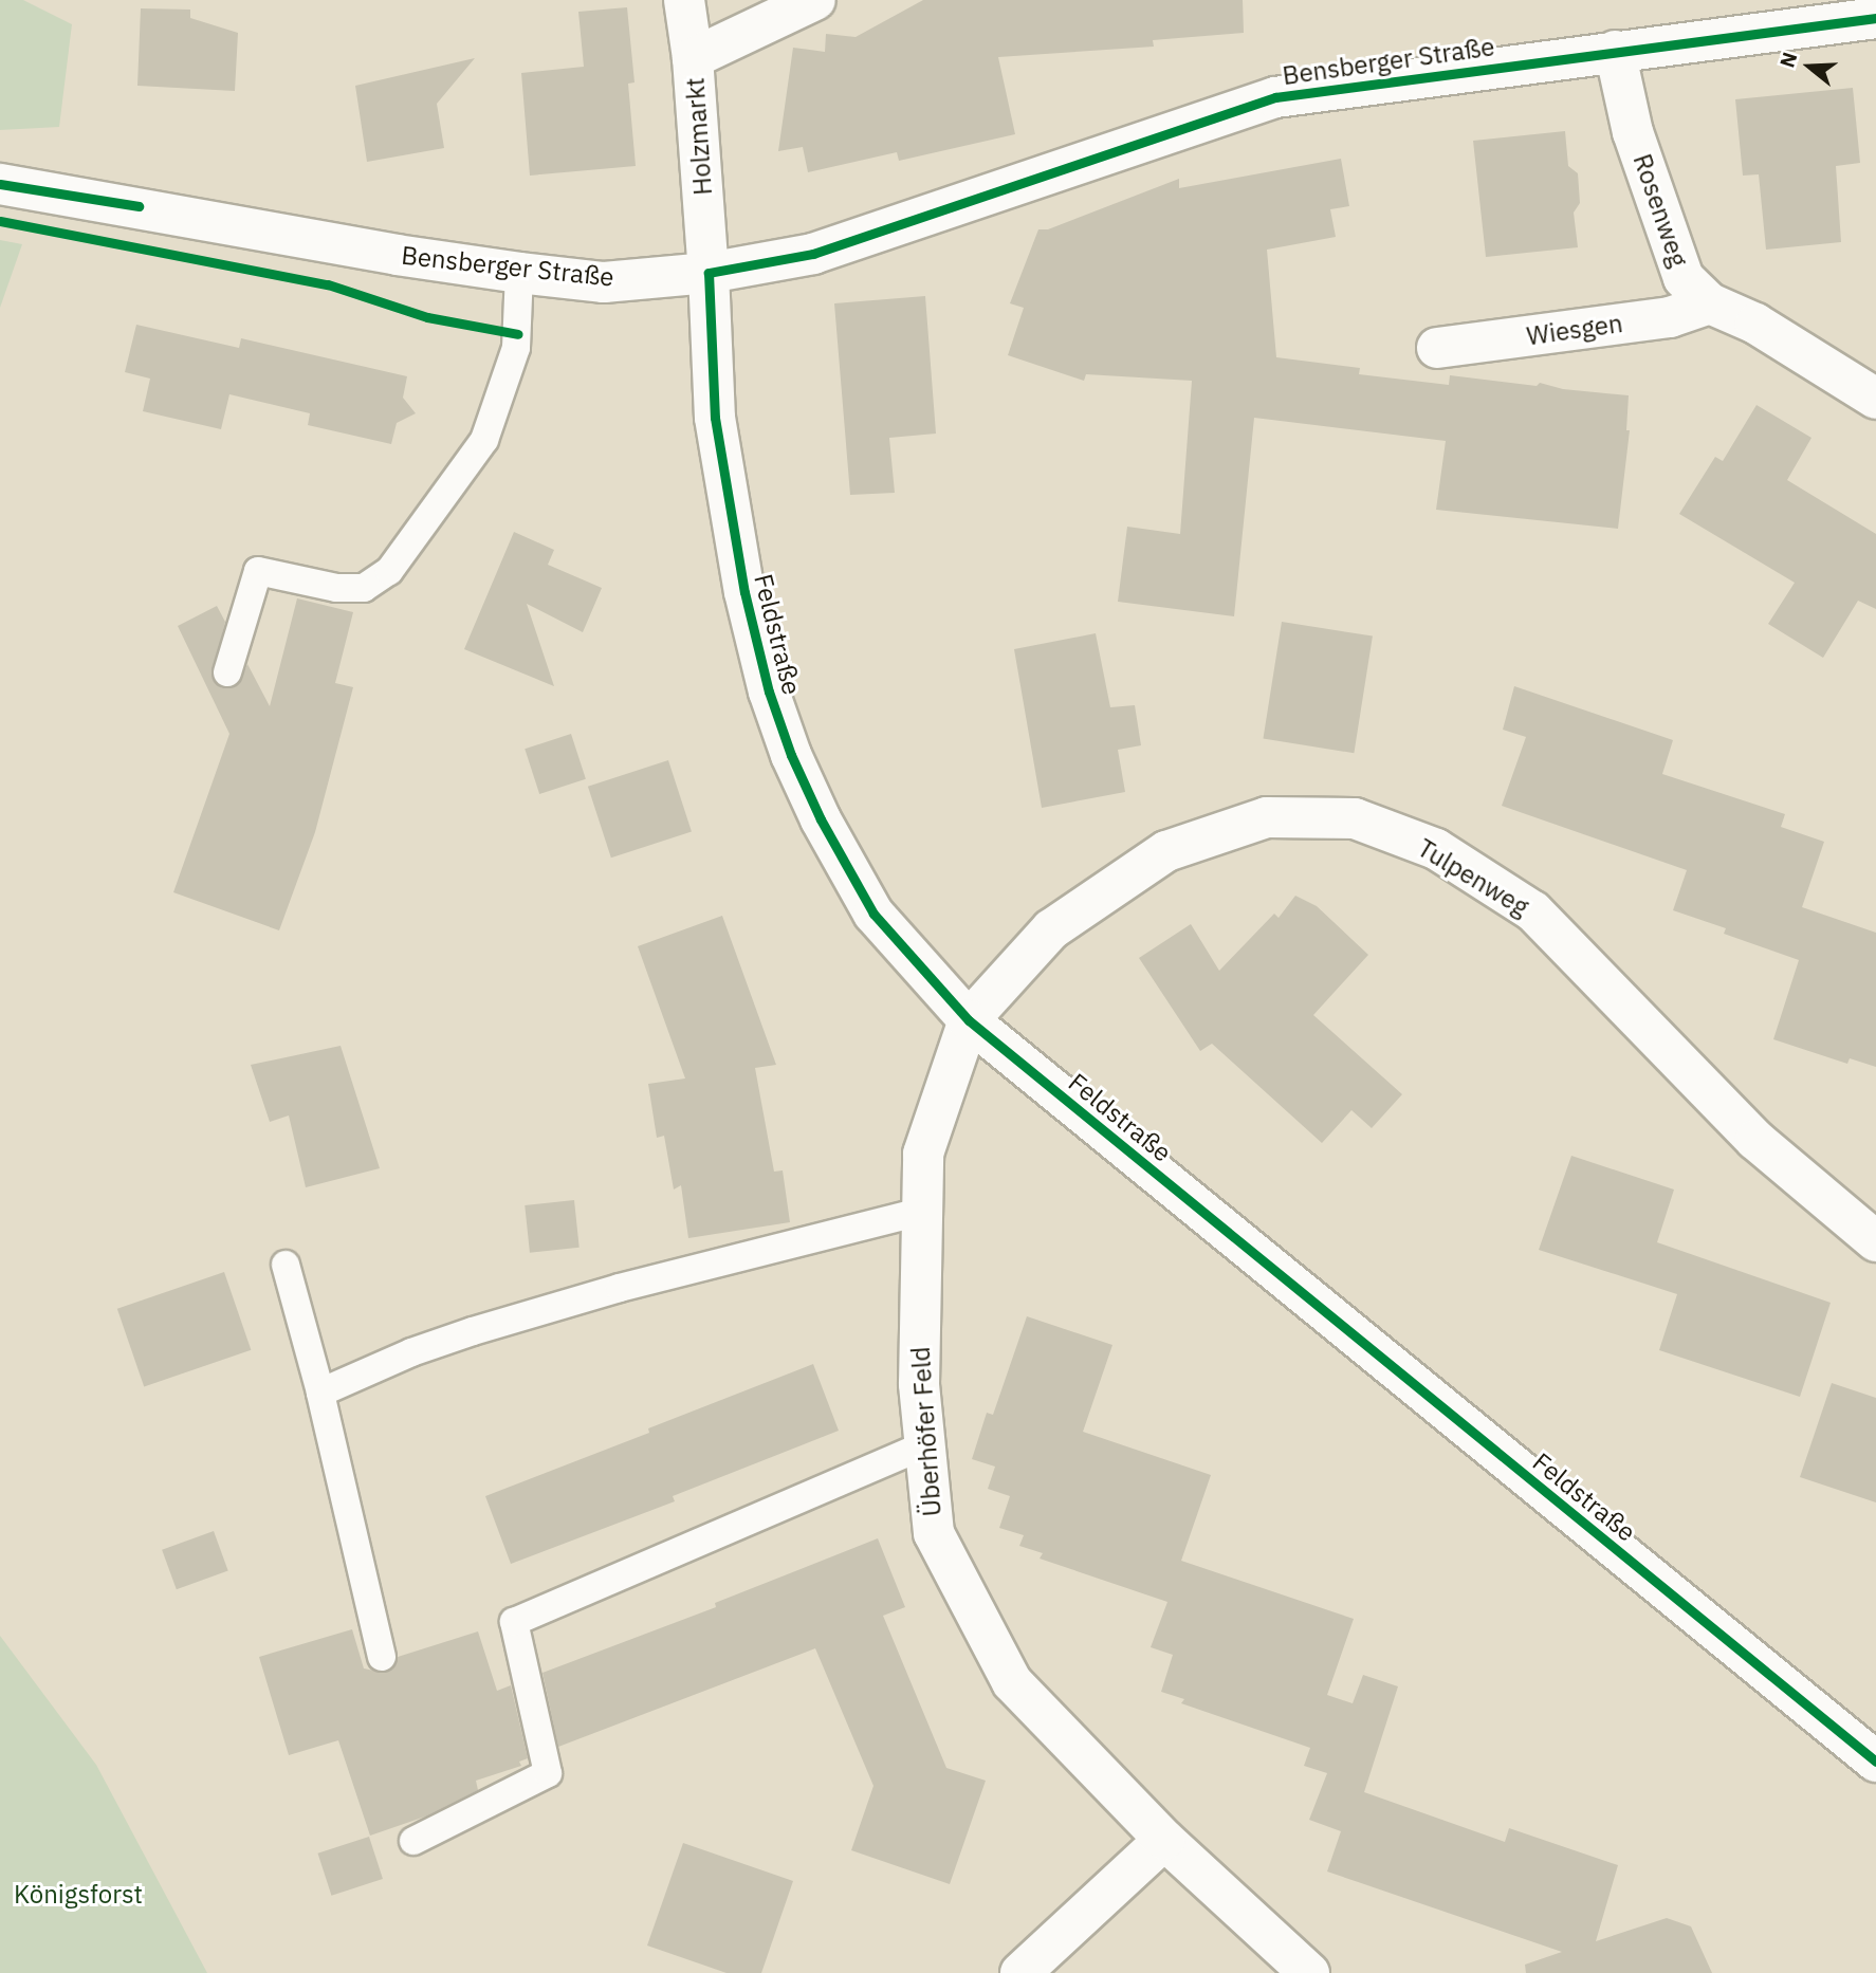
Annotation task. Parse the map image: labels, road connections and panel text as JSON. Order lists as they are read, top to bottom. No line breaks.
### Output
{"streets":{"main road":["Bensberger Straße","Holzmarkt","Rosenweg","Wiesgen","Feldstraße","Tulpenweg","Überhöfer Feld"]},"crossings":[["Bensberger Straße","Holzmarkt"],["Bensberger Straße","Rosenweg"],["Bensberger Straße","Feldstraße"],["Holzmarkt","Feldstraße"],["Rosenweg","Wiesgen"],["Feldstraße","Tulpenweg"],["Feldstraße","Überhöfer Feld"],["Tulpenweg","Überhöfer Feld"]],"parks":["Königsforst"],"north":"left"}
